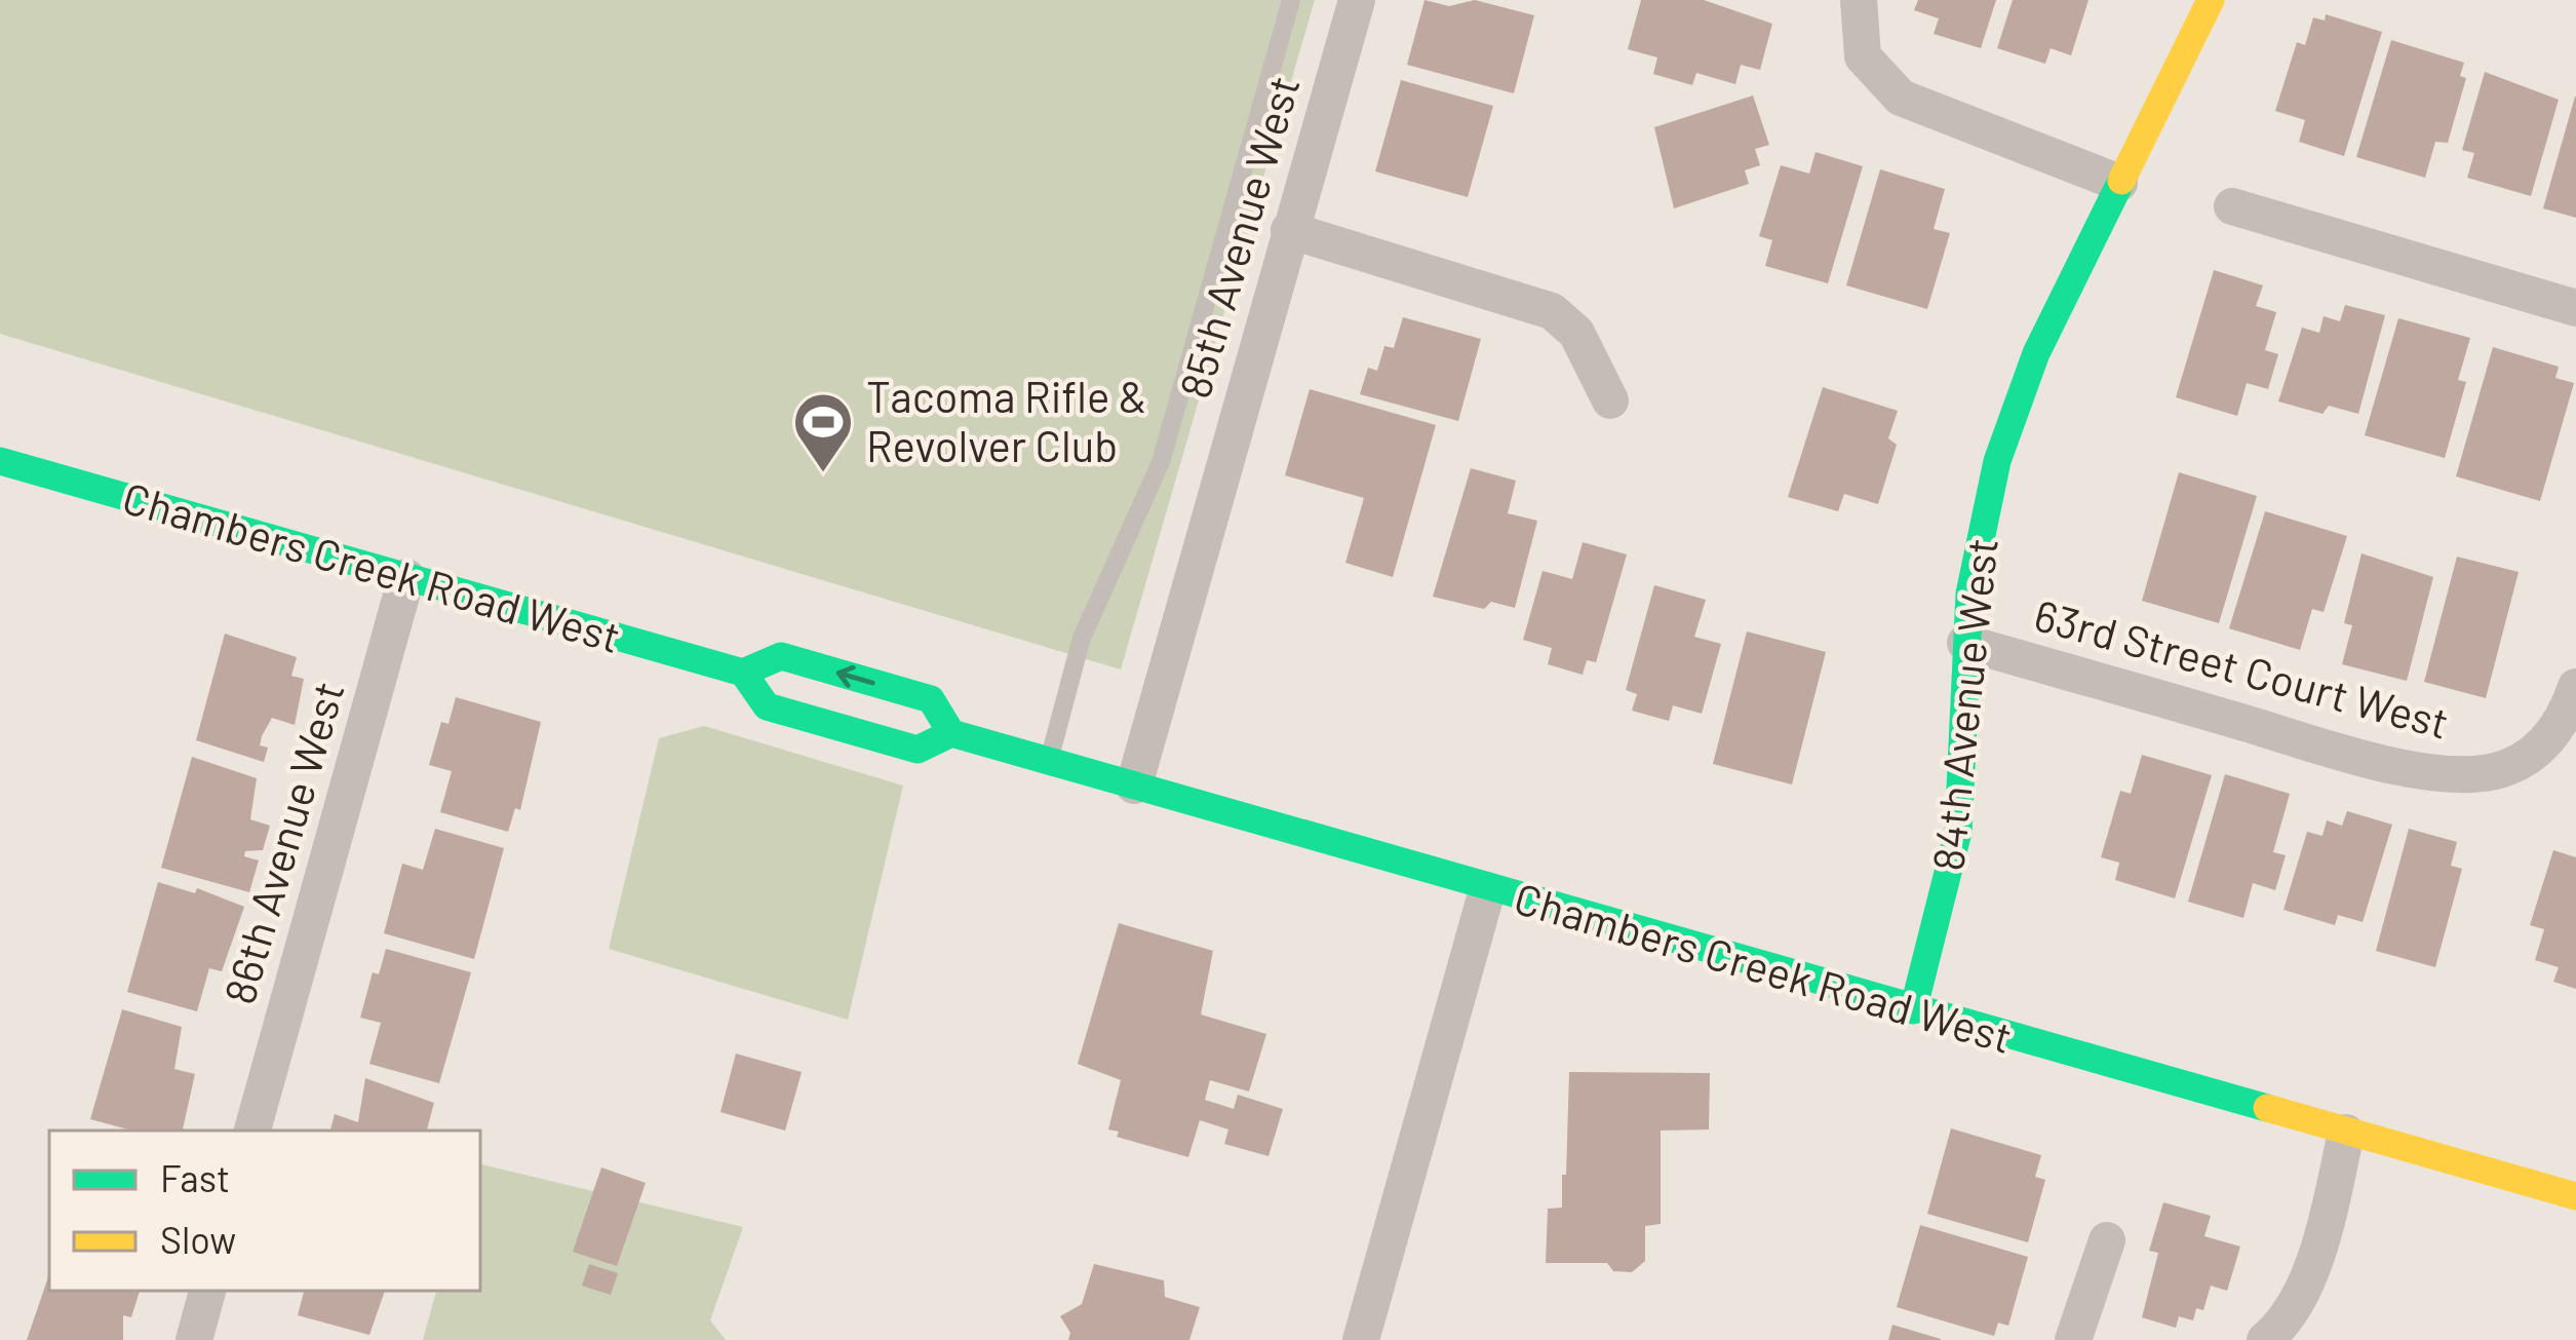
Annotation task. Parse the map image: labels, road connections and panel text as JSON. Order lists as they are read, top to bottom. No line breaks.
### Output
{"streets":{"street":["85th Avenue West","Chambers Creek Road West","63rd Street Court West","84th Avenue West","86th Avenue West"]},"crossings":[["85th Avenue West","Chambers Creek Road West"],["Chambers Creek Road West","84th Avenue West"],["Chambers Creek Road West","86th Avenue West"],["63rd Street Court West","84th Avenue West"]],"places":{"sports":["Tacoma Rifle & Revolver Club"]},"legend":["Fast","Slow"]}
